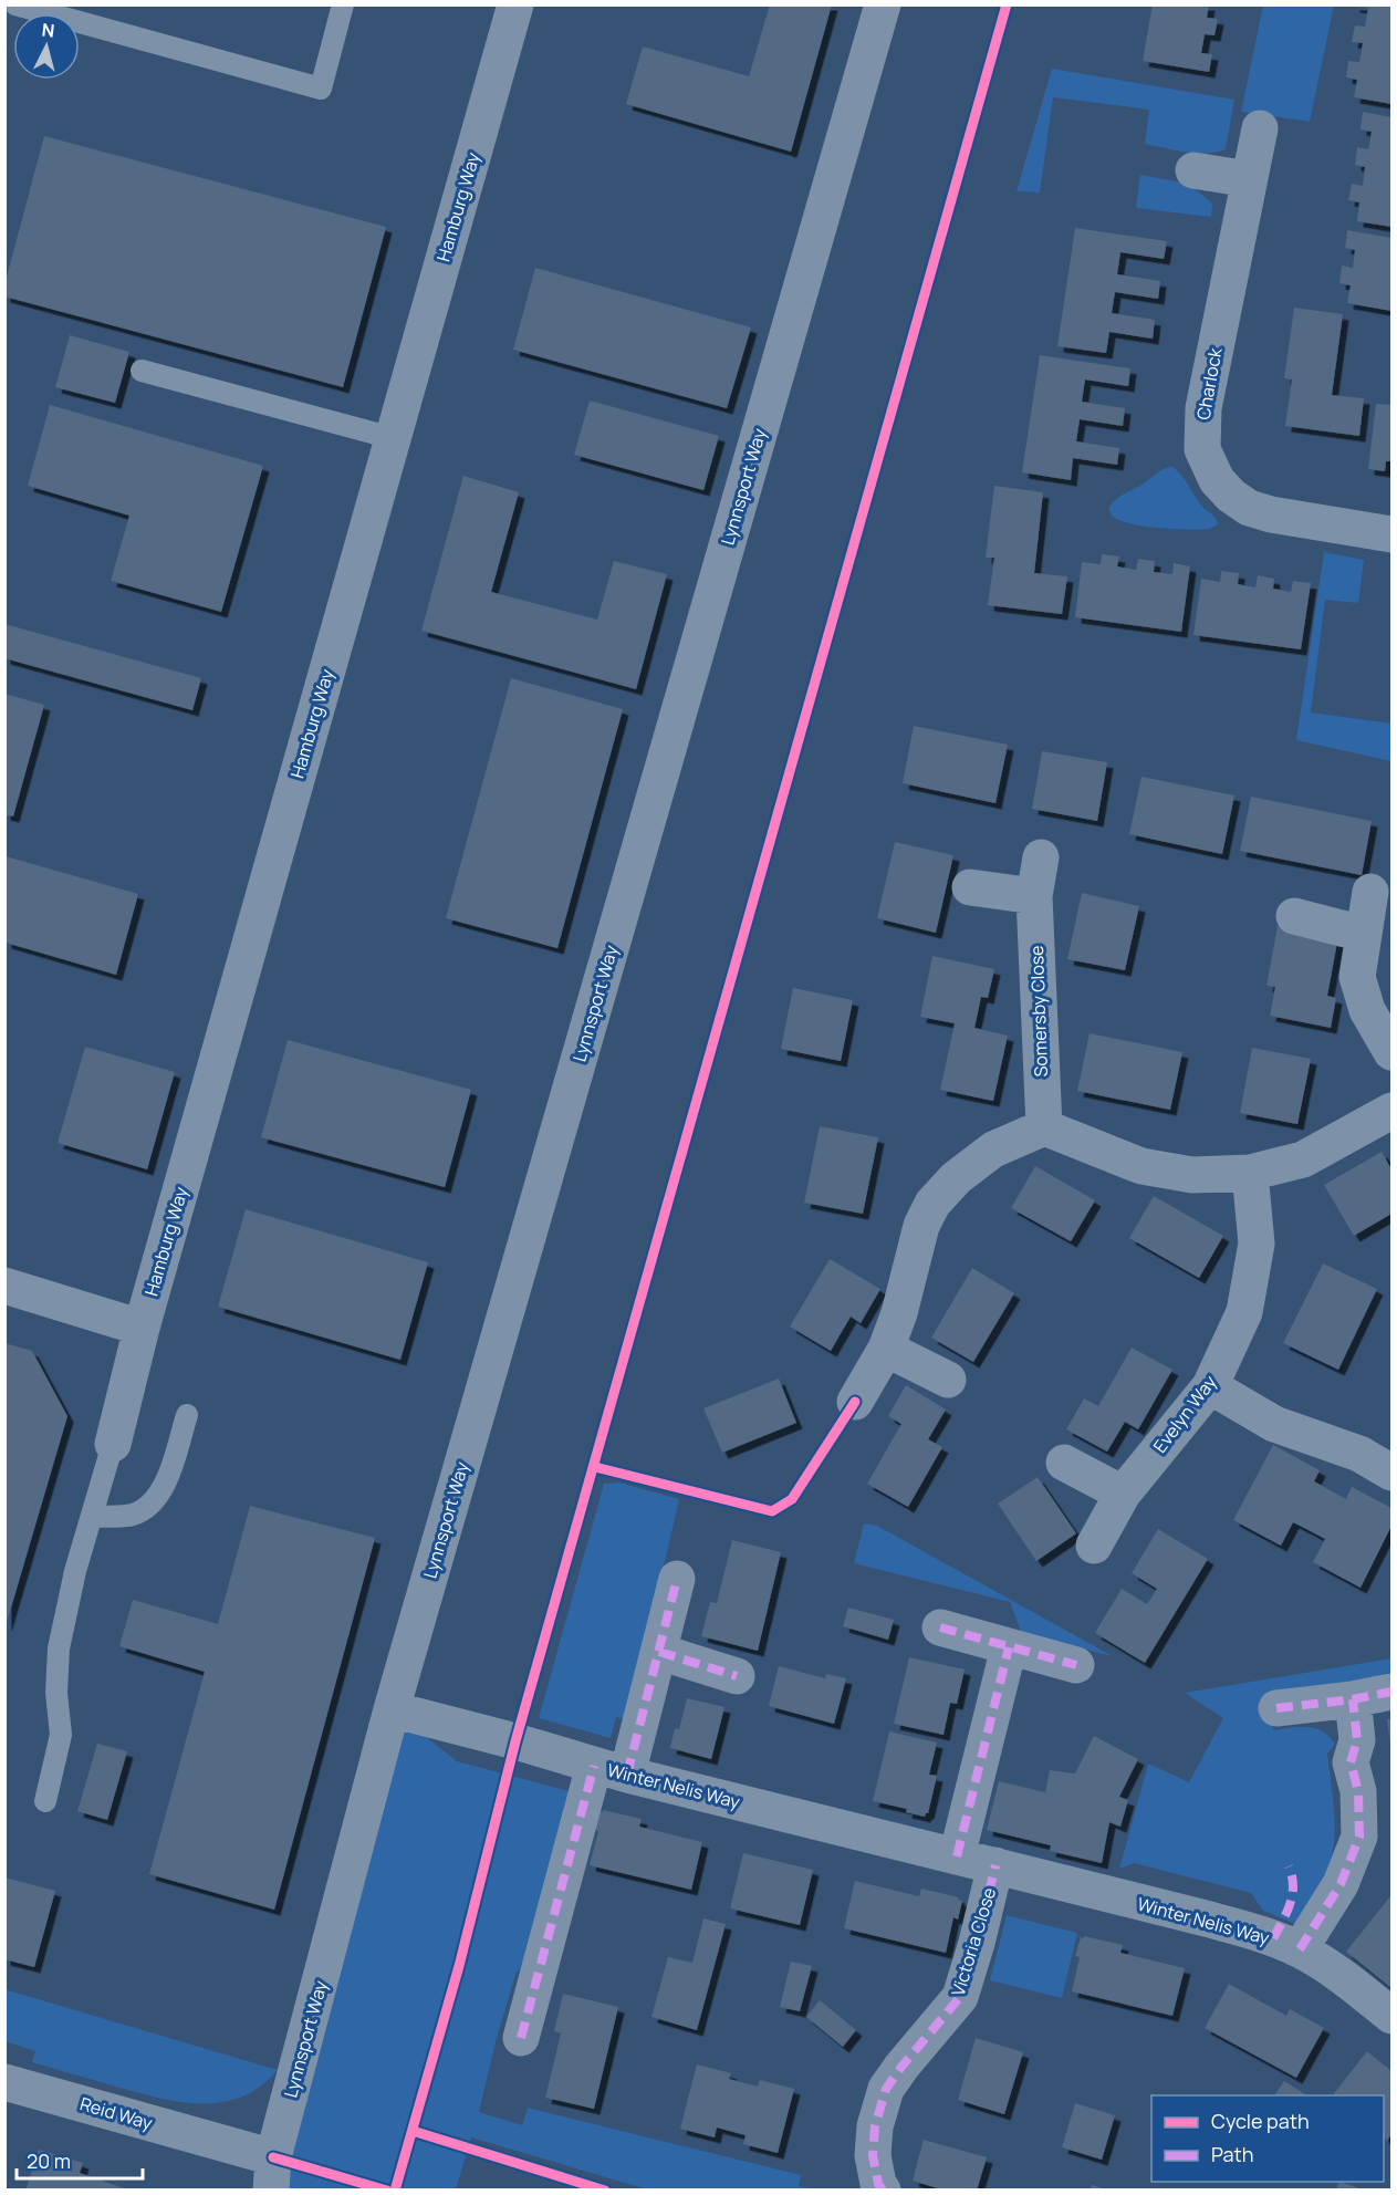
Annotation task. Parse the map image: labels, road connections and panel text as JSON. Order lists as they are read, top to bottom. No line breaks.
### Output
{"streets":{"street":["Hamburg Way","Charlock","Lynnsport Way","Somersby Close","Evelyn Way","Winter Nelis Way","Victoria Close","Reid Way"]},"crossings":[["Lynnsport Way","Winter Nelis Way"],["Lynnsport Way","Reid Way"],["Winter Nelis Way","Victoria Close"]],"legend":["Cycle path","Path"],"scale_bar":"20 m","north":"top"}
